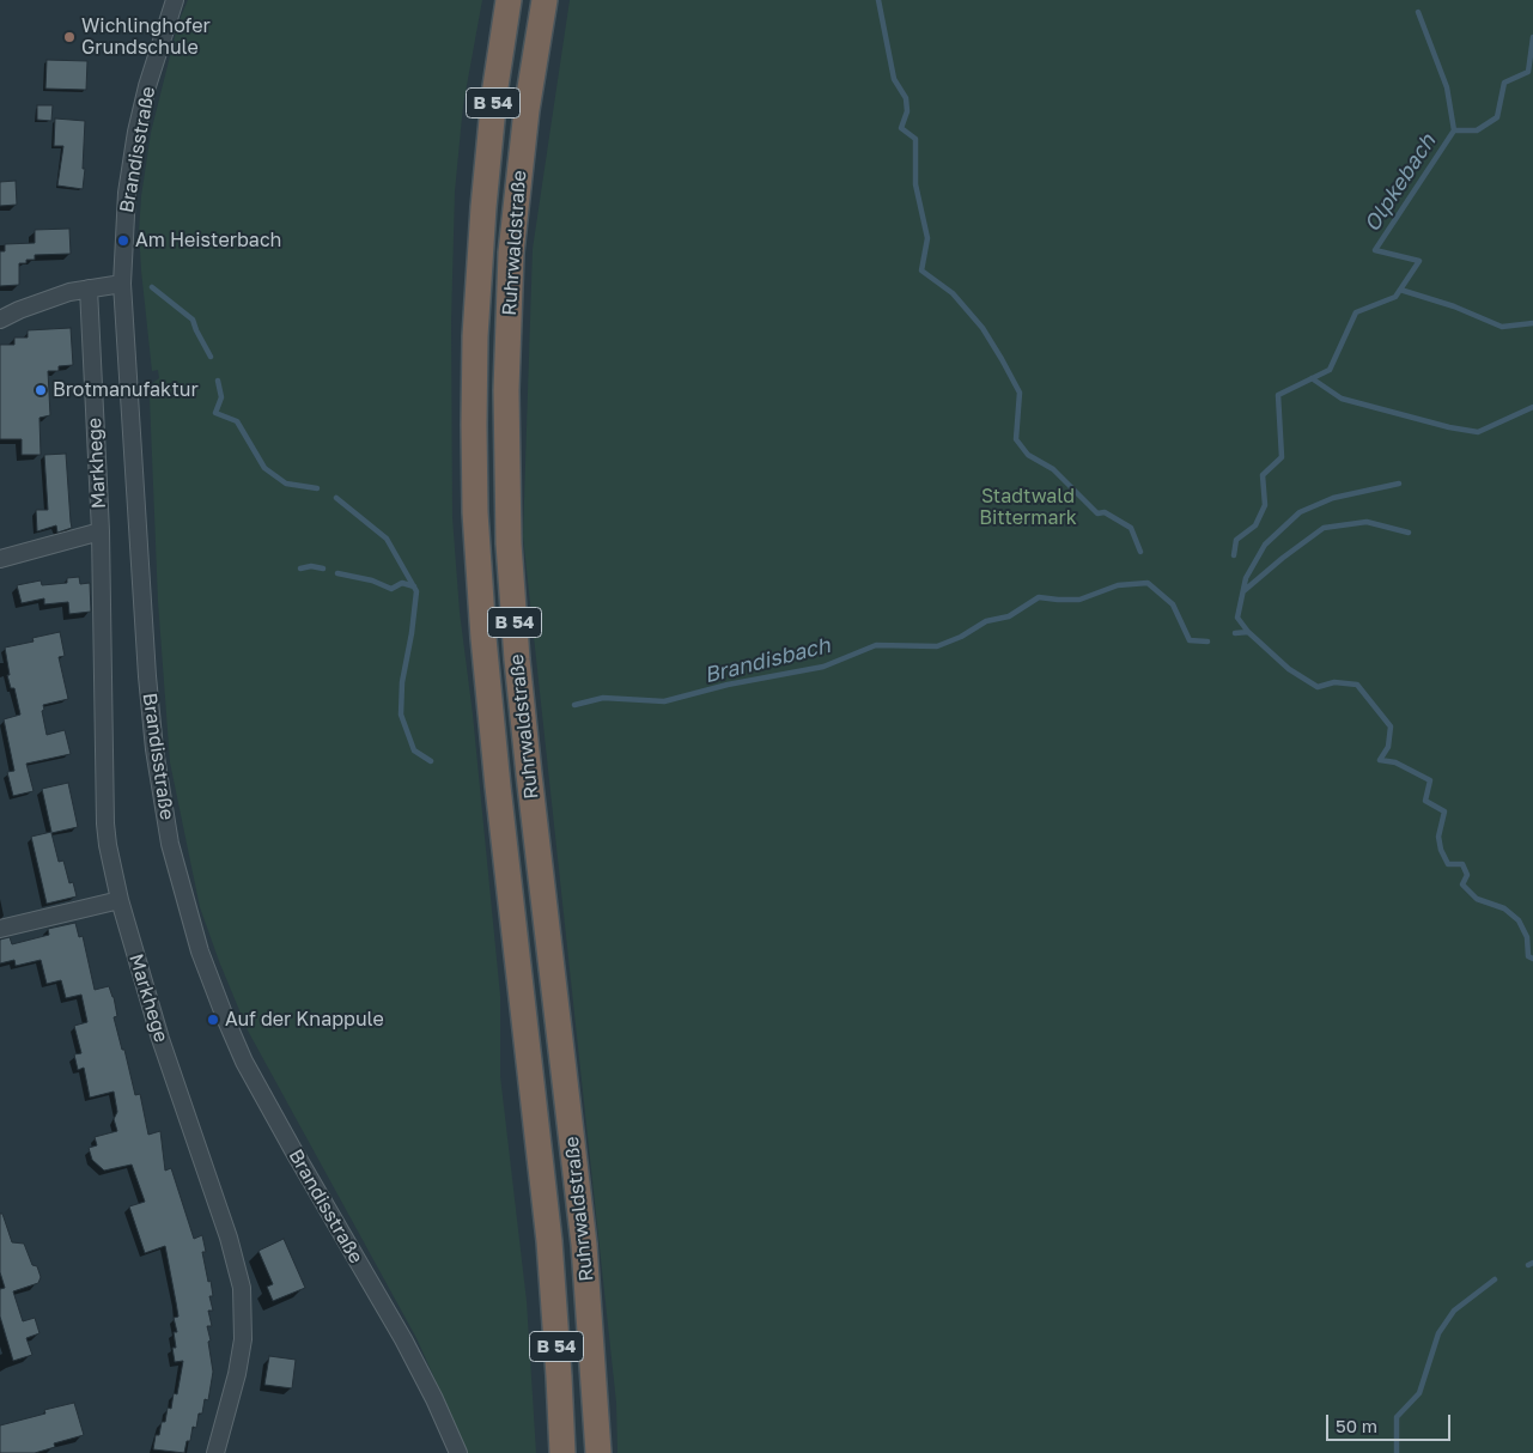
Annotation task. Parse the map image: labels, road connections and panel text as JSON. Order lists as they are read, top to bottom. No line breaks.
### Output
{"streets":{"highway":["B 54","Ruhrwaldstraße"],"street":["Brandisstraße","Markhege"]},"water":["Olpkebach","Brandisbach"],"parks":["Stadtwald Bittermark"],"places":["Wichlinghofer Grundschule","Am Heisterbach","Brotmanufaktur","Auf der Knappule"],"scale_bar":"50 m"}
